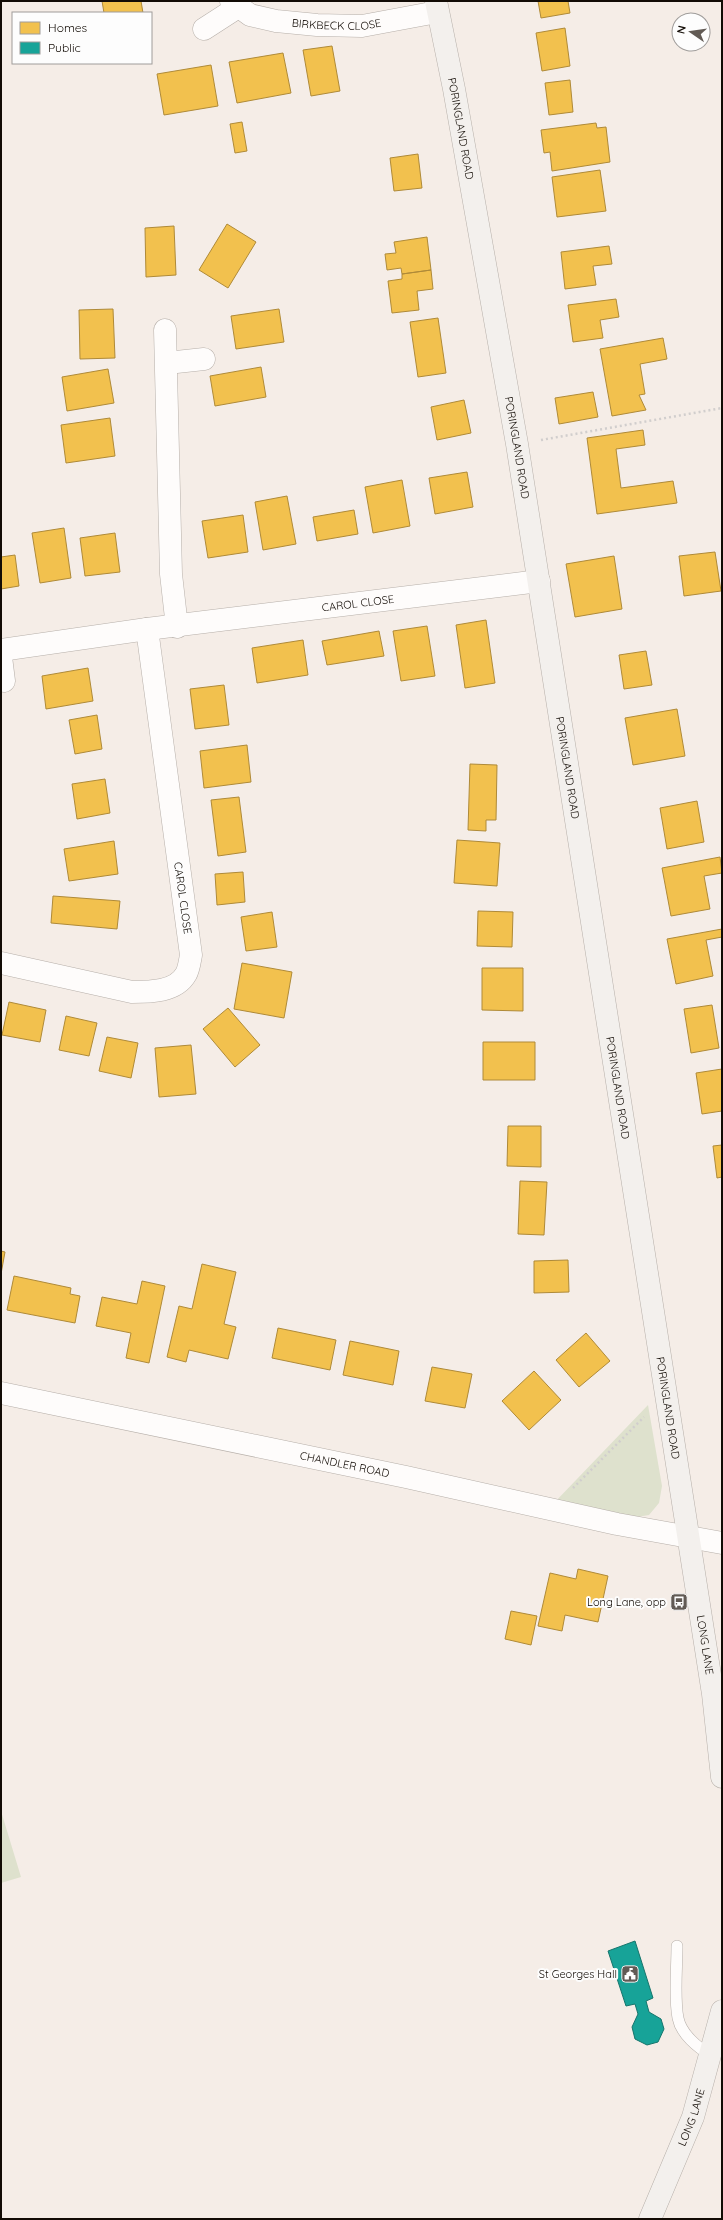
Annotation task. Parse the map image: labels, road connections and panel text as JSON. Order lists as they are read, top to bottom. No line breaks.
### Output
{"streets":{"street":["BIRKBECK CLOSE","PORINGLAND ROAD","CAROL CLOSE","CHANDLER ROAD","LONG LANE"]},"crossings":[["BIRKBECK CLOSE","PORINGLAND ROAD"],["PORINGLAND ROAD","CAROL CLOSE"],["PORINGLAND ROAD","CHANDLER ROAD"],["PORINGLAND ROAD","LONG LANE"],["CHANDLER ROAD","LONG LANE"]],"places":{"bus stop":["Long Lane, opp"],"public building":["St Georges Hall"]},"legend":["Homes","Public"],"north":"left"}
